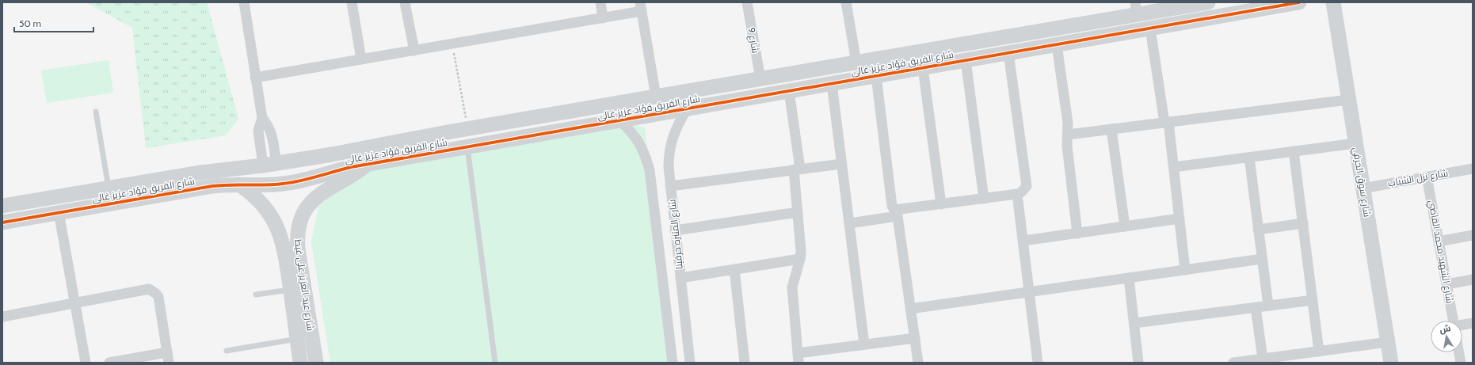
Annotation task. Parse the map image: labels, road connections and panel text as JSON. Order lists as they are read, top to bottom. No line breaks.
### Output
{"streets":{"street":["شارع 9","شارع الفريق فؤاد عزيز غالى","شارع نزل الشباب","شارع سوق الحرفي","شارع المتنزه حرفينا","شارع الشهيد محمد القاضي","شارع عبد العزيز على غيط"]},"crossings":[["شارع 9","شارع الفريق فؤاد عزيز غالى"],["شارع الفريق فؤاد عزيز غالى","شارع المتنزه حرفينا"],["شارع الفريق فؤاد عزيز غالى","شارع عبد العزيز على غيط"],["شارع نزل الشباب","شارع سوق الحرفي"],["شارع نزل الشباب","شارع الشهيد محمد القاضي"]],"scale_bar":"50 m","north":"top"}
